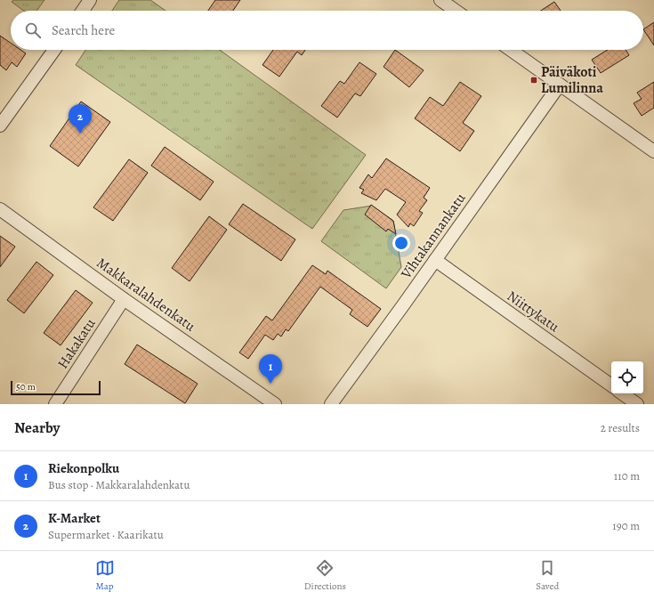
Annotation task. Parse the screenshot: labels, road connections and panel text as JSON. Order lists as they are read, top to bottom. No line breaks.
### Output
{"streets":{"street":["Vihtakannankatu","Makkaralahdenkatu","Niittykatu","Hakakatu"]},"crossings":[["Vihtakannankatu","Niittykatu"],["Makkaralahdenkatu","Hakakatu"]],"places":{"transit":["Päiväkoti Lumilinna"]},"scale_bar":"50 m","page":{"search":"Search here","pins":["2","1"],"scale":"50 m","heading":["Nearby","2 results"],"list":[{"mark":"1","name":"Riekonpolku","note":"Bus stop · Makkaralahdenkatu","value":"110 m"},{"mark":"2","name":"K-Market","note":"Supermarket · Kaarikatu","value":"190 m"}],"nav":["Map","Directions","Saved"]}}
